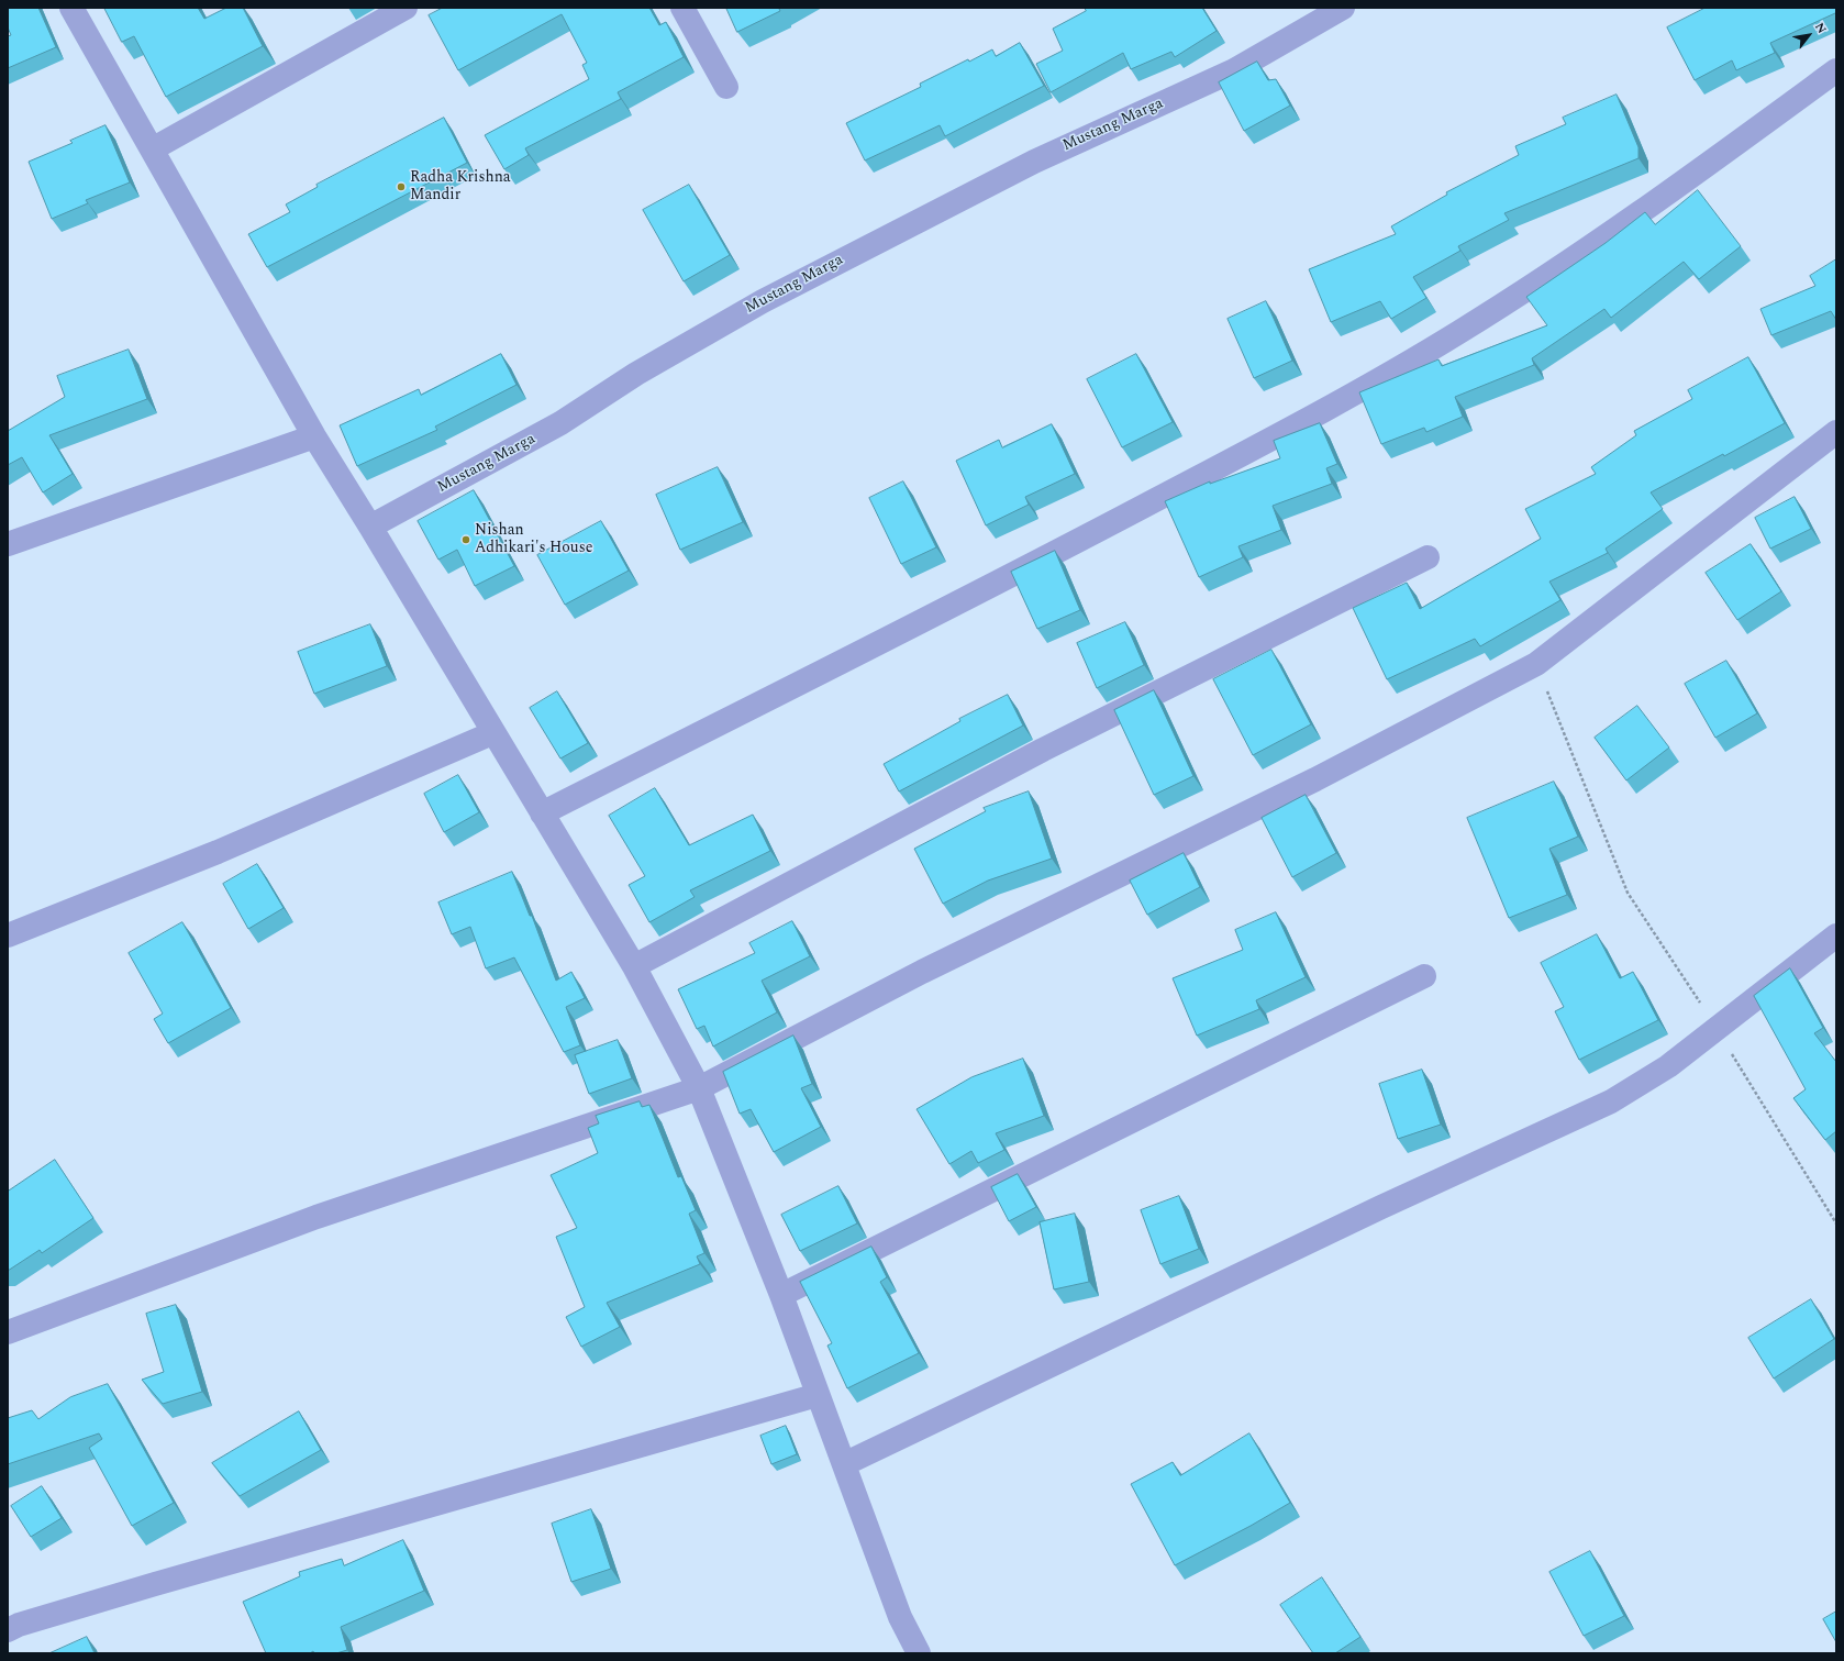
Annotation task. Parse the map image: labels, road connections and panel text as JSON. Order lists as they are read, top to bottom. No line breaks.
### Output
{"streets":{"street":["Mustang Marga"]},"places":["Radha Krishna Mandir","Nishan Adhikari's House"],"north":"top right"}
